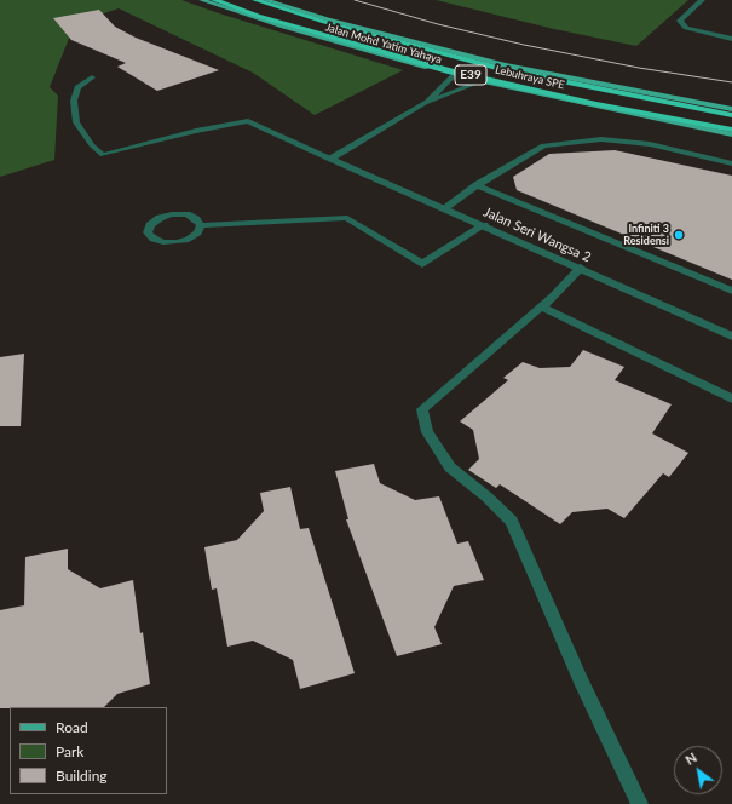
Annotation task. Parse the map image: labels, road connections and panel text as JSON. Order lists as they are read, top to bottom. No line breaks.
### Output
{"streets":{"highway":["E39","Lebuhraya SPE"],"main road":["Jalan Mohd Yatim Yahaya"],"street":["Jalan Seri Wangsa 2"]},"places":["Infiniti 3 Residensi"],"legend":["Road","Park","Building"],"north":"top left"}
